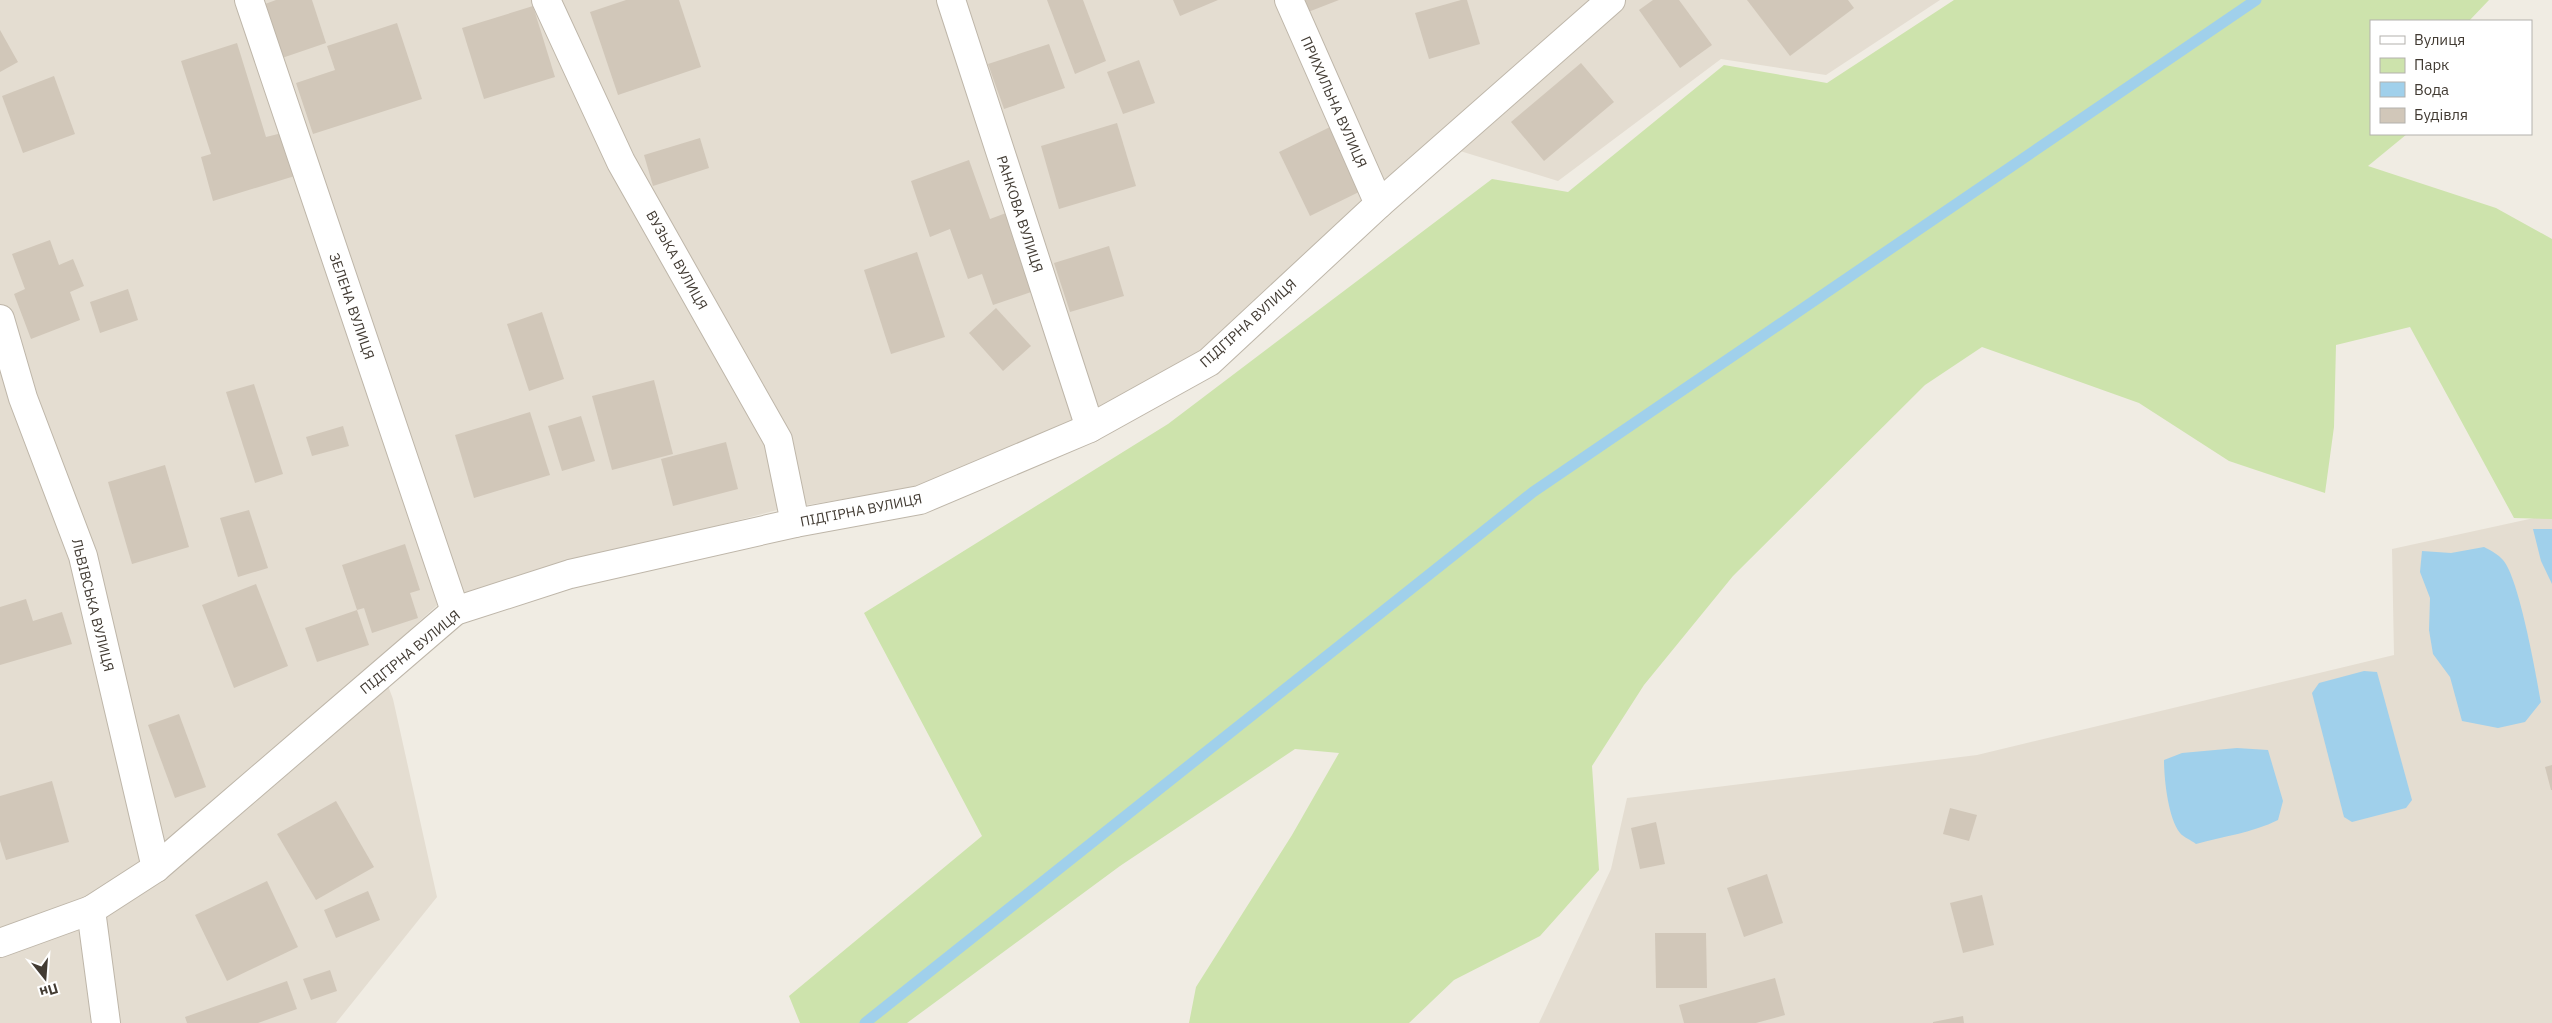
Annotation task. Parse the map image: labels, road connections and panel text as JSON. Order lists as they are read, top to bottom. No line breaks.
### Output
{"streets":{"street":["ПРИХИЛЬНА ВУЛИЦЯ","РАНКОВА ВУЛИЦЯ","ВУЗЬКА ВУЛИЦЯ","ЗЕЛЕНА ВУЛИЦЯ","ПІДГІРНА ВУЛИЦЯ","ЛЬВІВСЬКА ВУЛИЦЯ"]},"crossings":[["ПРИХИЛЬНА ВУЛИЦЯ","ПІДГІРНА ВУЛИЦЯ"],["РАНКОВА ВУЛИЦЯ","ПІДГІРНА ВУЛИЦЯ"],["ВУЗЬКА ВУЛИЦЯ","ПІДГІРНА ВУЛИЦЯ"],["ЗЕЛЕНА ВУЛИЦЯ","ПІДГІРНА ВУЛИЦЯ"],["ПІДГІРНА ВУЛИЦЯ","ЛЬВІВСЬКА ВУЛИЦЯ"]],"legend":["Вулиця","Парк","Вода","Будівля"],"north":"bottom"}
